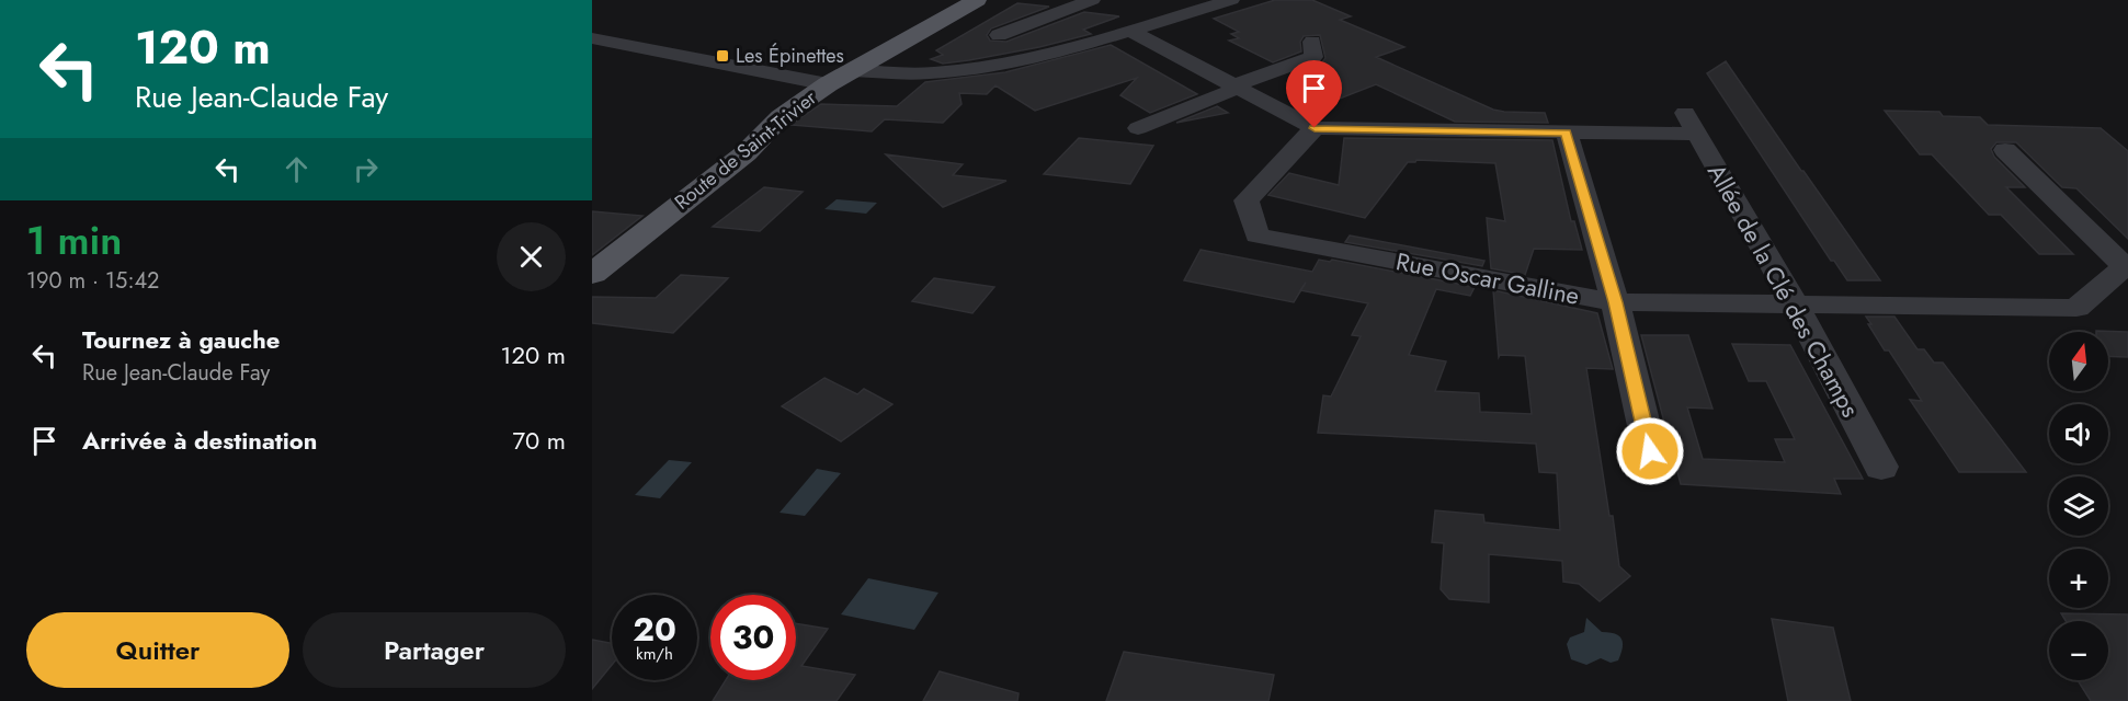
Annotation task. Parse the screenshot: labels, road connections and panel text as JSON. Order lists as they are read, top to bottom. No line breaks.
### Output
{"streets":{"main road":["Route de Saint-Trivier"],"street":["Rue Oscar Galline","Allée de la Clé des Champs"]},"crossings":[["Rue Oscar Galline","Allée de la Clé des Champs"]],"places":{"transit":["Les Épinettes"]},"north":"top","page":{"turn":["120 m","Rue Jean-Claude Fay"],"heading":["1 min","190 m · 15:42"],"list":[{"name":"Tournez à gauche","note":"Rue Jean-Claude Fay","value":"120 m"},{"name":"Arrivée à destination","value":"70 m"}],"map_buttons":["+","−"],"speed":"20 km/h","limit":"30","buttons":["Quitter","Partager"]}}
